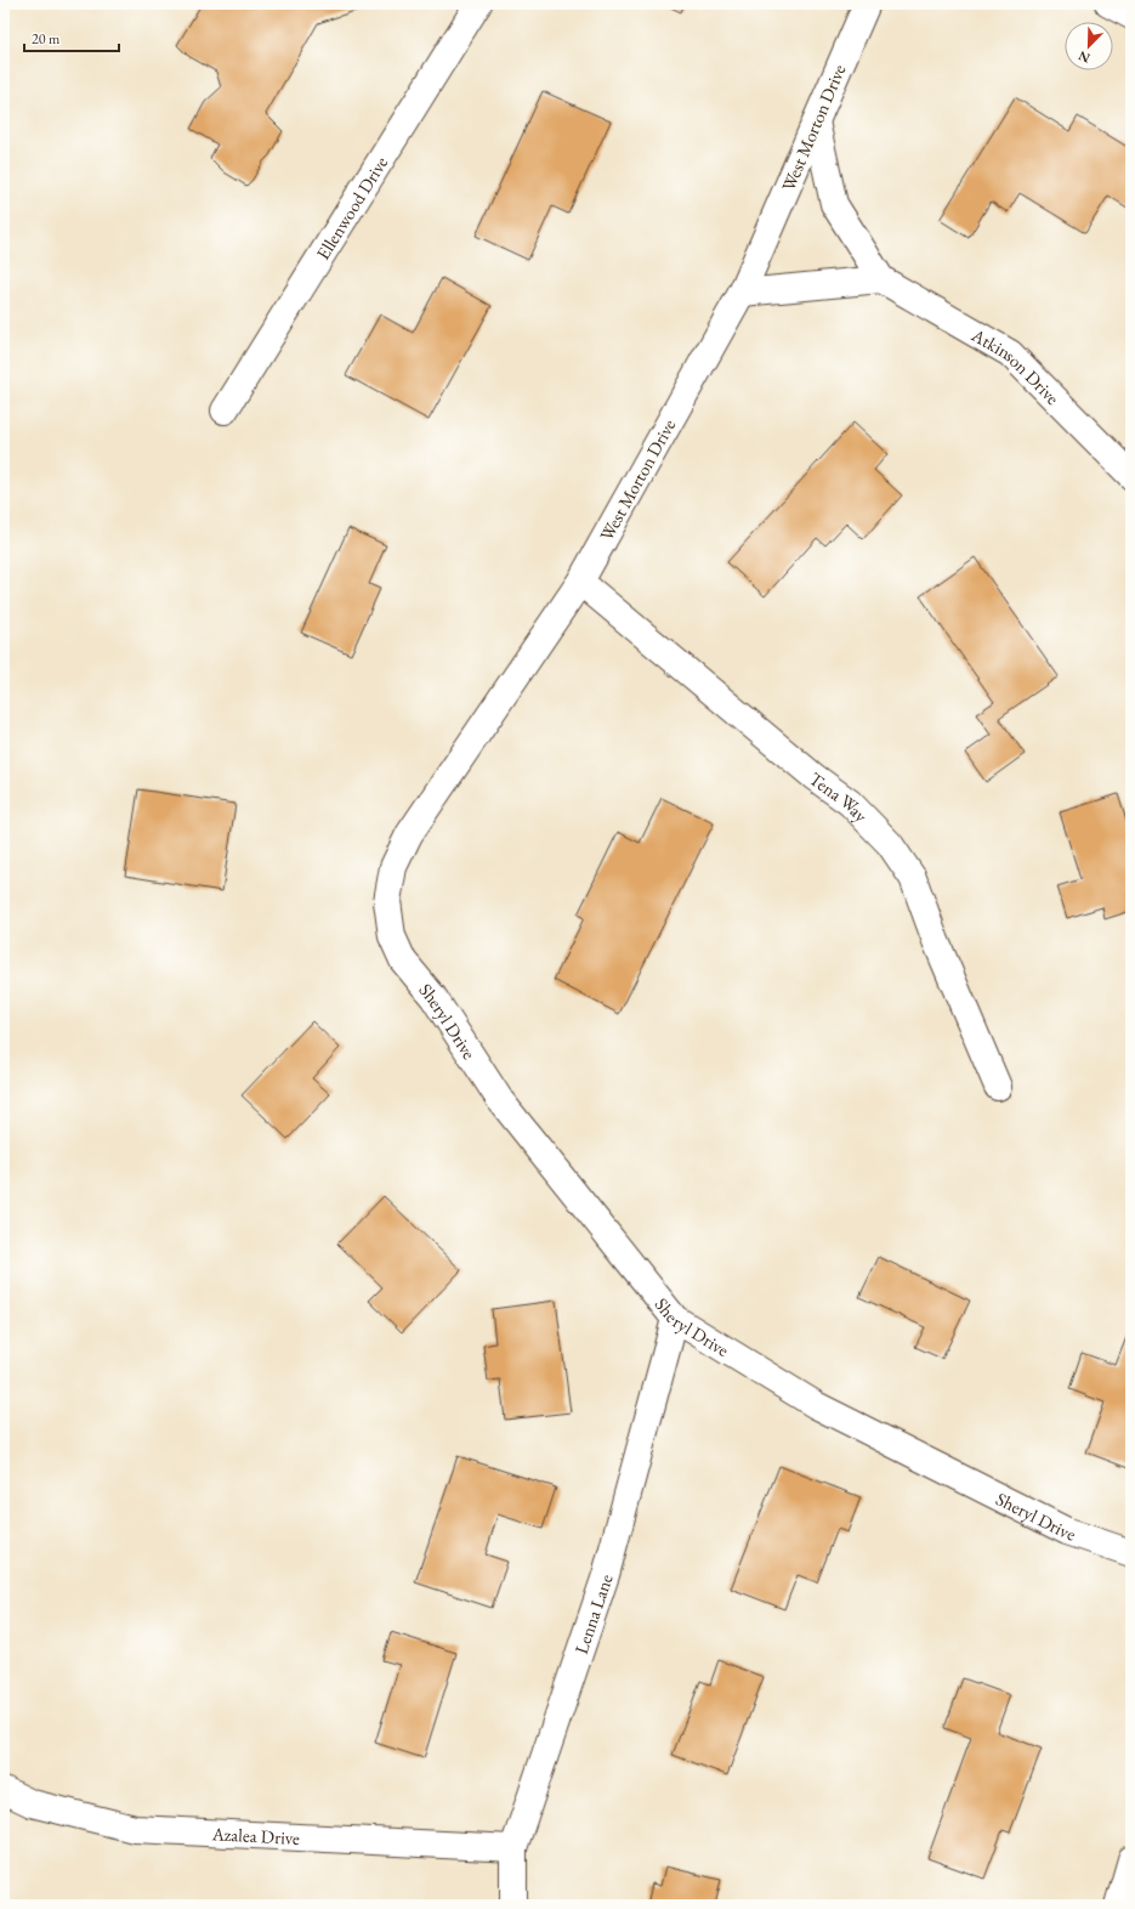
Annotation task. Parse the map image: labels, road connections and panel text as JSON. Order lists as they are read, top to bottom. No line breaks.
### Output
{"streets":{"street":["West Morton Drive","Ellenwood Drive","Atkinson Drive","Tena Way","Sheryl Drive","Lenna Lane","Azalea Drive"]},"crossings":[["West Morton Drive","Atkinson Drive"],["West Morton Drive","Tena Way"],["West Morton Drive","Sheryl Drive"],["Sheryl Drive","Lenna Lane"],["Lenna Lane","Azalea Drive"]],"scale_bar":"20 m","north":"bottom left"}
